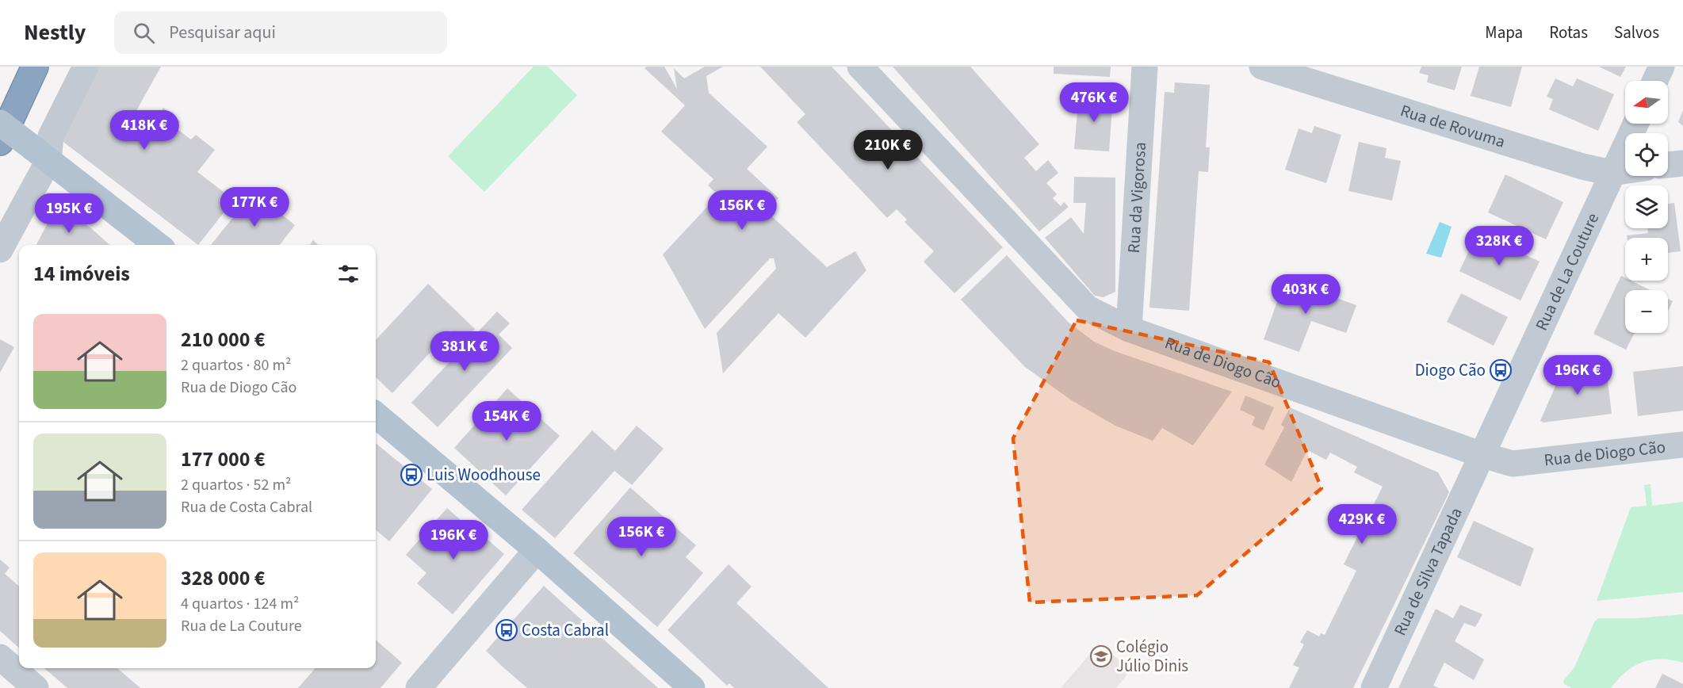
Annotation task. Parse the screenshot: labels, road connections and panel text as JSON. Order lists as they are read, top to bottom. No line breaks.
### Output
{"streets":{"street":["Rua de Rovuma","Rua da Vigorosa","Rua de La Couture","Rua de Diogo Cão","Rua de Silva Tapada"]},"crossings":[["Rua de Rovuma","Rua de La Couture"],["Rua da Vigorosa","Rua de Diogo Cão"],["Rua de La Couture","Rua de Diogo Cão"],["Rua de La Couture","Rua de Silva Tapada"],["Rua de Diogo Cão","Rua de Silva Tapada"]],"places":{"bus stop":["Diogo Cão","Luis Woodhouse","Costa Cabral"],"school or university":["Colégio Júlio Dinis"]},"north":"left","page":{"header":"Nestly","search":"Pesquisar aqui","nav":["Mapa","Rotas","Salvos"],"map_buttons":["+","−"],"price":["476K €","418K €","210K €","177K €","156K €","195K €","328K €","403K €","381K €","196K €","154K €","429K €","156K €","196K €"],"heading":"14 imóveis","list":[{"name":"210 000 €","note":"2 quartos · 80 m² · Rua de Diogo Cão"},{"name":"177 000 €","note":"2 quartos · 52 m² · Rua de Costa Cabral"},{"name":"328 000 €","note":"4 quartos · 124 m² · Rua de La Couture"}]}}
